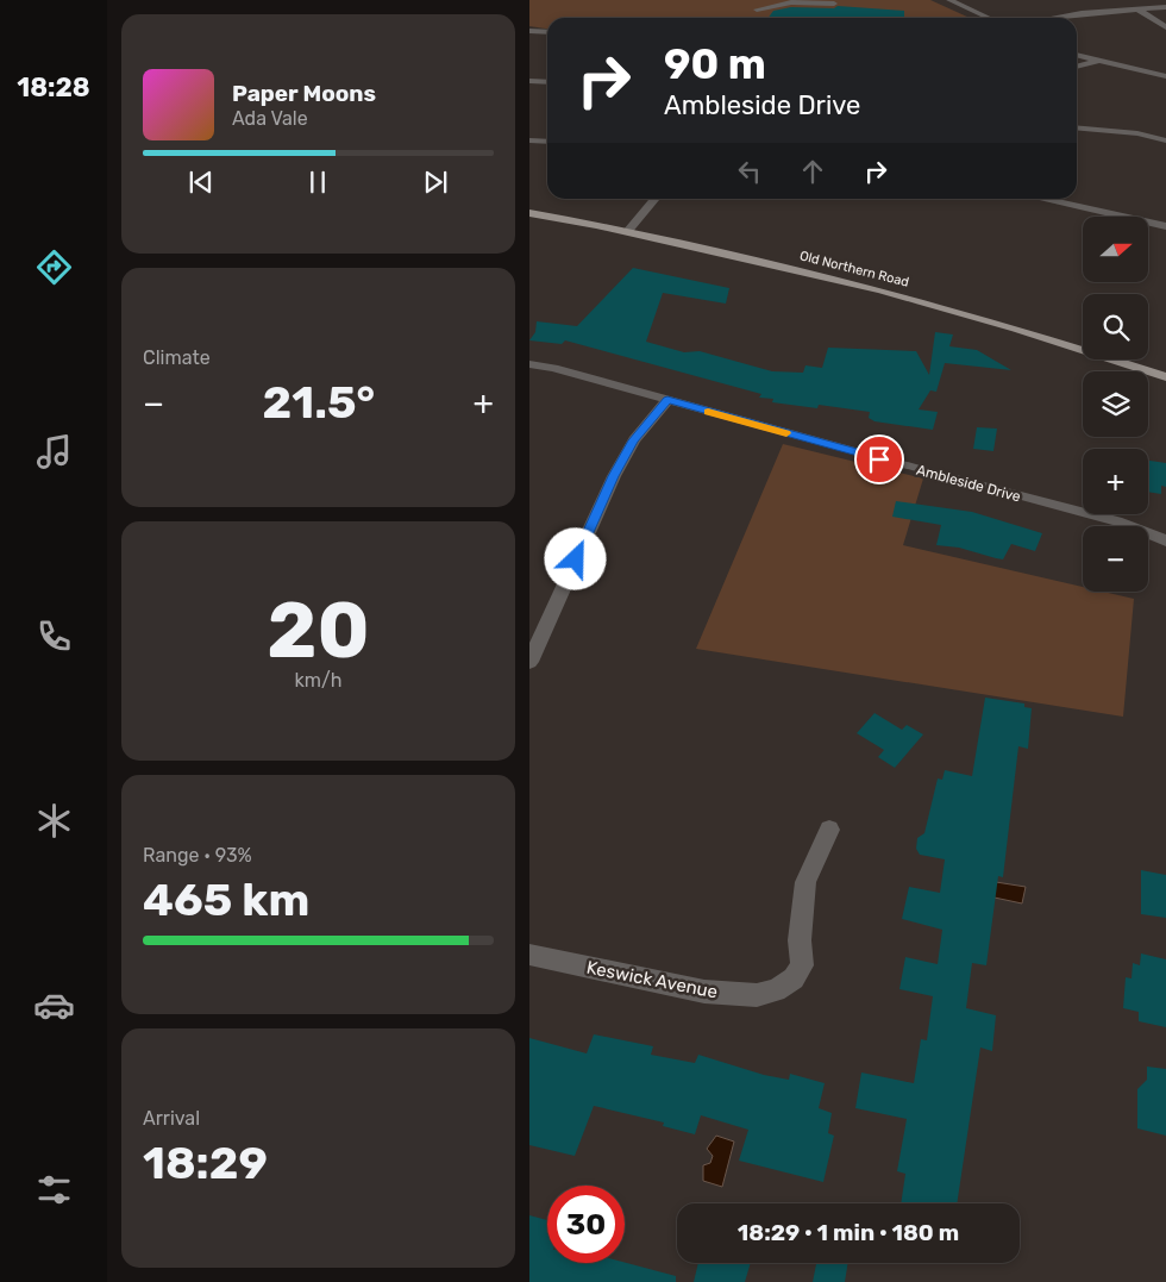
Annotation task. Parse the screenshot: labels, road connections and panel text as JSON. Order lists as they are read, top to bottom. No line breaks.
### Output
{"streets":{"main road":["Old Northern Road"],"street":["Ambleside Drive","Keswick Avenue"]},"north":"right","page":{"tabs":"18:28","turn":["90 m","Ambleside Drive"],"song":["Paper Moons","Ada Vale"],"map_buttons":["+","−"],"tile":["Climate",["20","km/h"],["Range · 93%","465 km"],["Arrival","18:29"]],"heat":["−","21.5°","+"],"limit":"30","trip":"18:29 · 1 min · 180 m"}}
